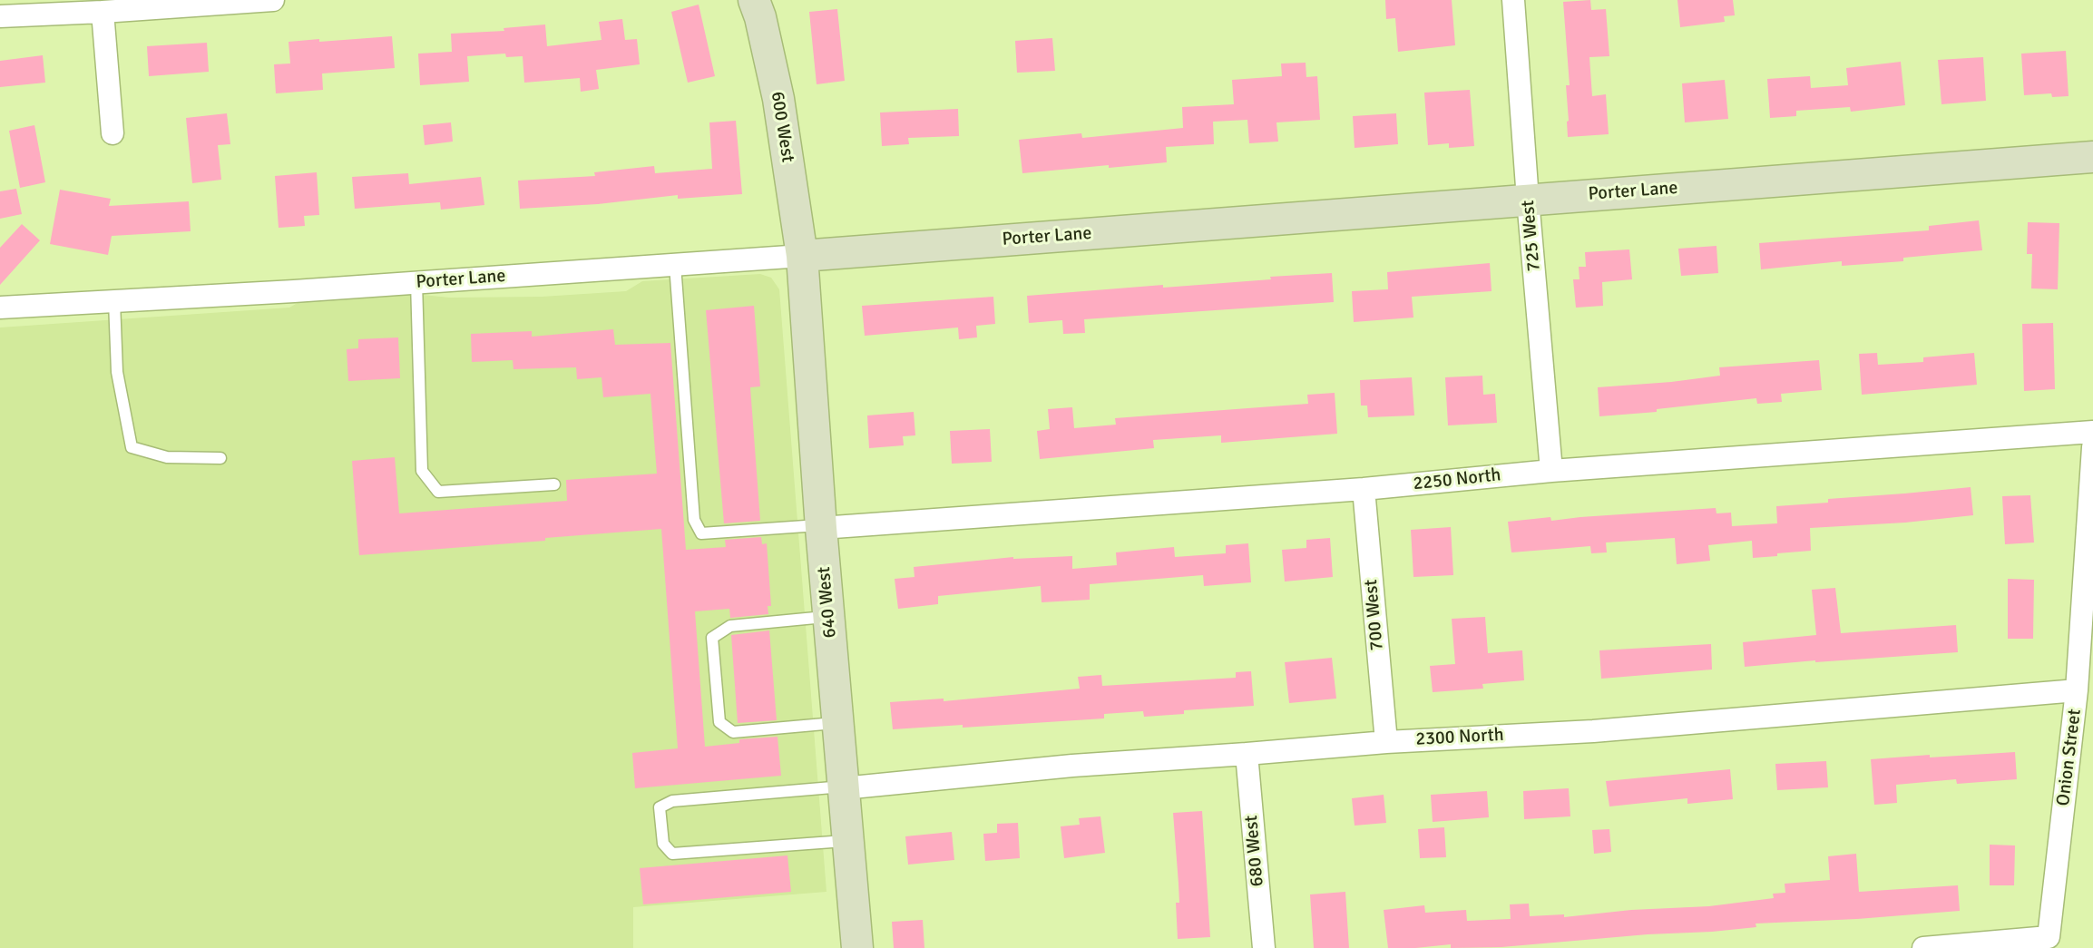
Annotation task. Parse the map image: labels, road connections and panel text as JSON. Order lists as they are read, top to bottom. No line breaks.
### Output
{"streets":{"street":["600 West","Porter Lane","725 West","2250 North","640 West","700 West","2300 North","Onion Street","680 West"]},"crossings":[["600 West","Porter Lane"],["600 West","640 West"],["Porter Lane","725 West"],["Porter Lane","640 West"],["725 West","2250 North"],["2250 North","640 West"],["2250 North","700 West"],["640 West","2300 North"],["700 West","2300 North"],["2300 North","Onion Street"],["2300 North","680 West"]]}
